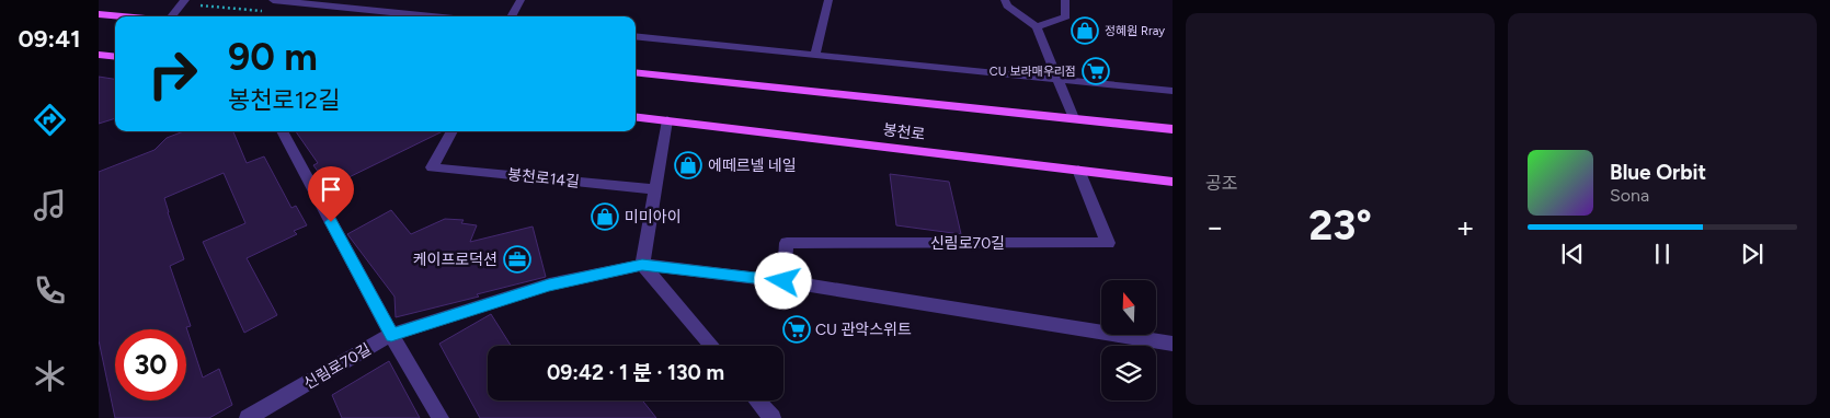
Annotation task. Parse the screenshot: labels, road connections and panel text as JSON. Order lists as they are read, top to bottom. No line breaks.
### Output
{"streets":{"main road":["봉천로"],"street":["봉천로14길","신림로70길"]},"crossings":[["봉천로","신림로70길"]],"places":{"shop":["정혜원 Rray","에떼르넬 네일","미미아이"],"supermarket":["CU 보라매우리점","CU 관악스위트"],"office":["케이프로덕션"]},"north":"top","page":{"tabs":"09:41","tile":"공조","turn":["90 m","봉천로12길"],"song":["Blue Orbit","Sona"],"heat":["−","23°","+"],"limit":"30","trip":"09:42 · 1 분 · 130 m"}}
